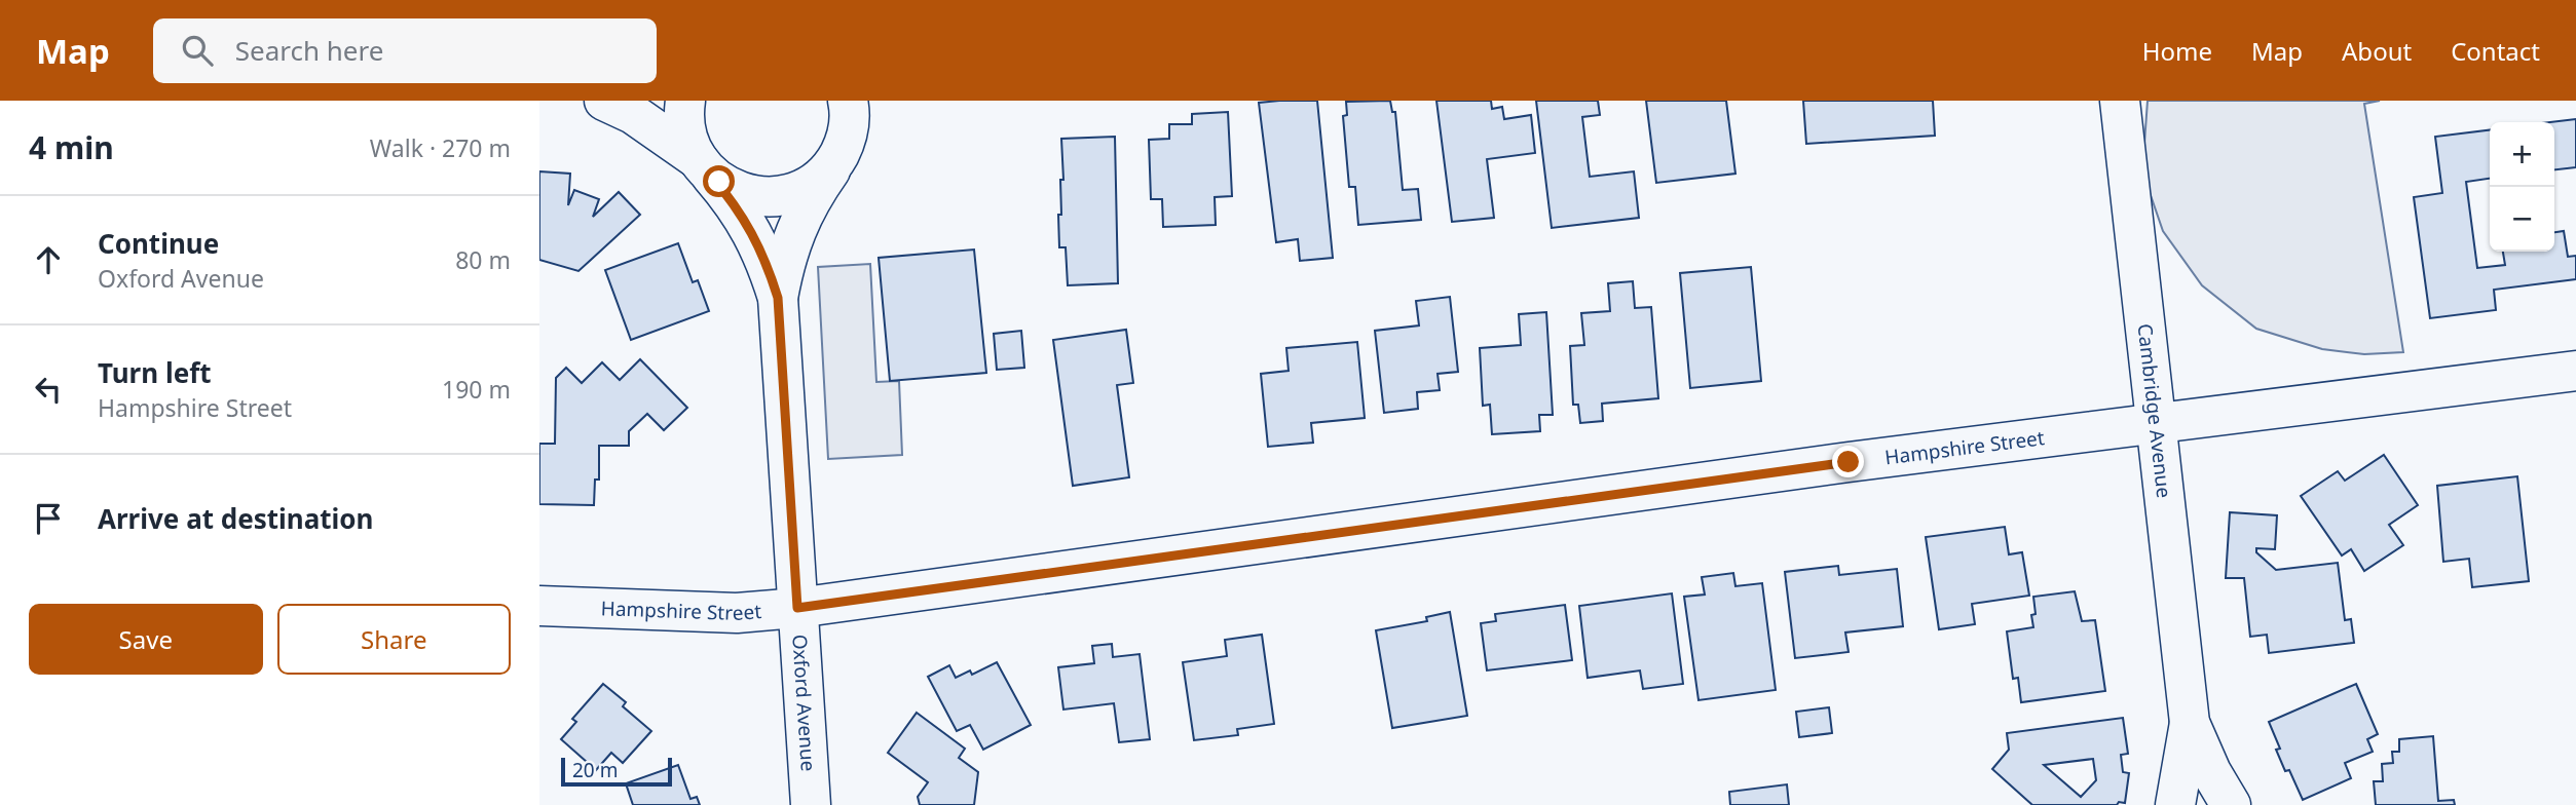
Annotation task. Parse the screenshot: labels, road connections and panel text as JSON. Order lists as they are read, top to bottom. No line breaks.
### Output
{"streets":{"street":["Cambridge Avenue","Hampshire Street","Oxford Avenue"]},"crossings":[["Cambridge Avenue","Hampshire Street"],["Hampshire Street","Oxford Avenue"]],"scale_bar":"20 m","page":{"header":"Map","search":"Search here","nav":["Home","Map","About","Contact"],"heading":["4 min","Walk · 270 m"],"map_buttons":["+","−"],"list":[["Continue","Oxford Avenue","80 m"],["Turn left","Hampshire Street","190 m"],"Arrive at destination"],"buttons":["Save","Share"],"scale":"20 m"}}
